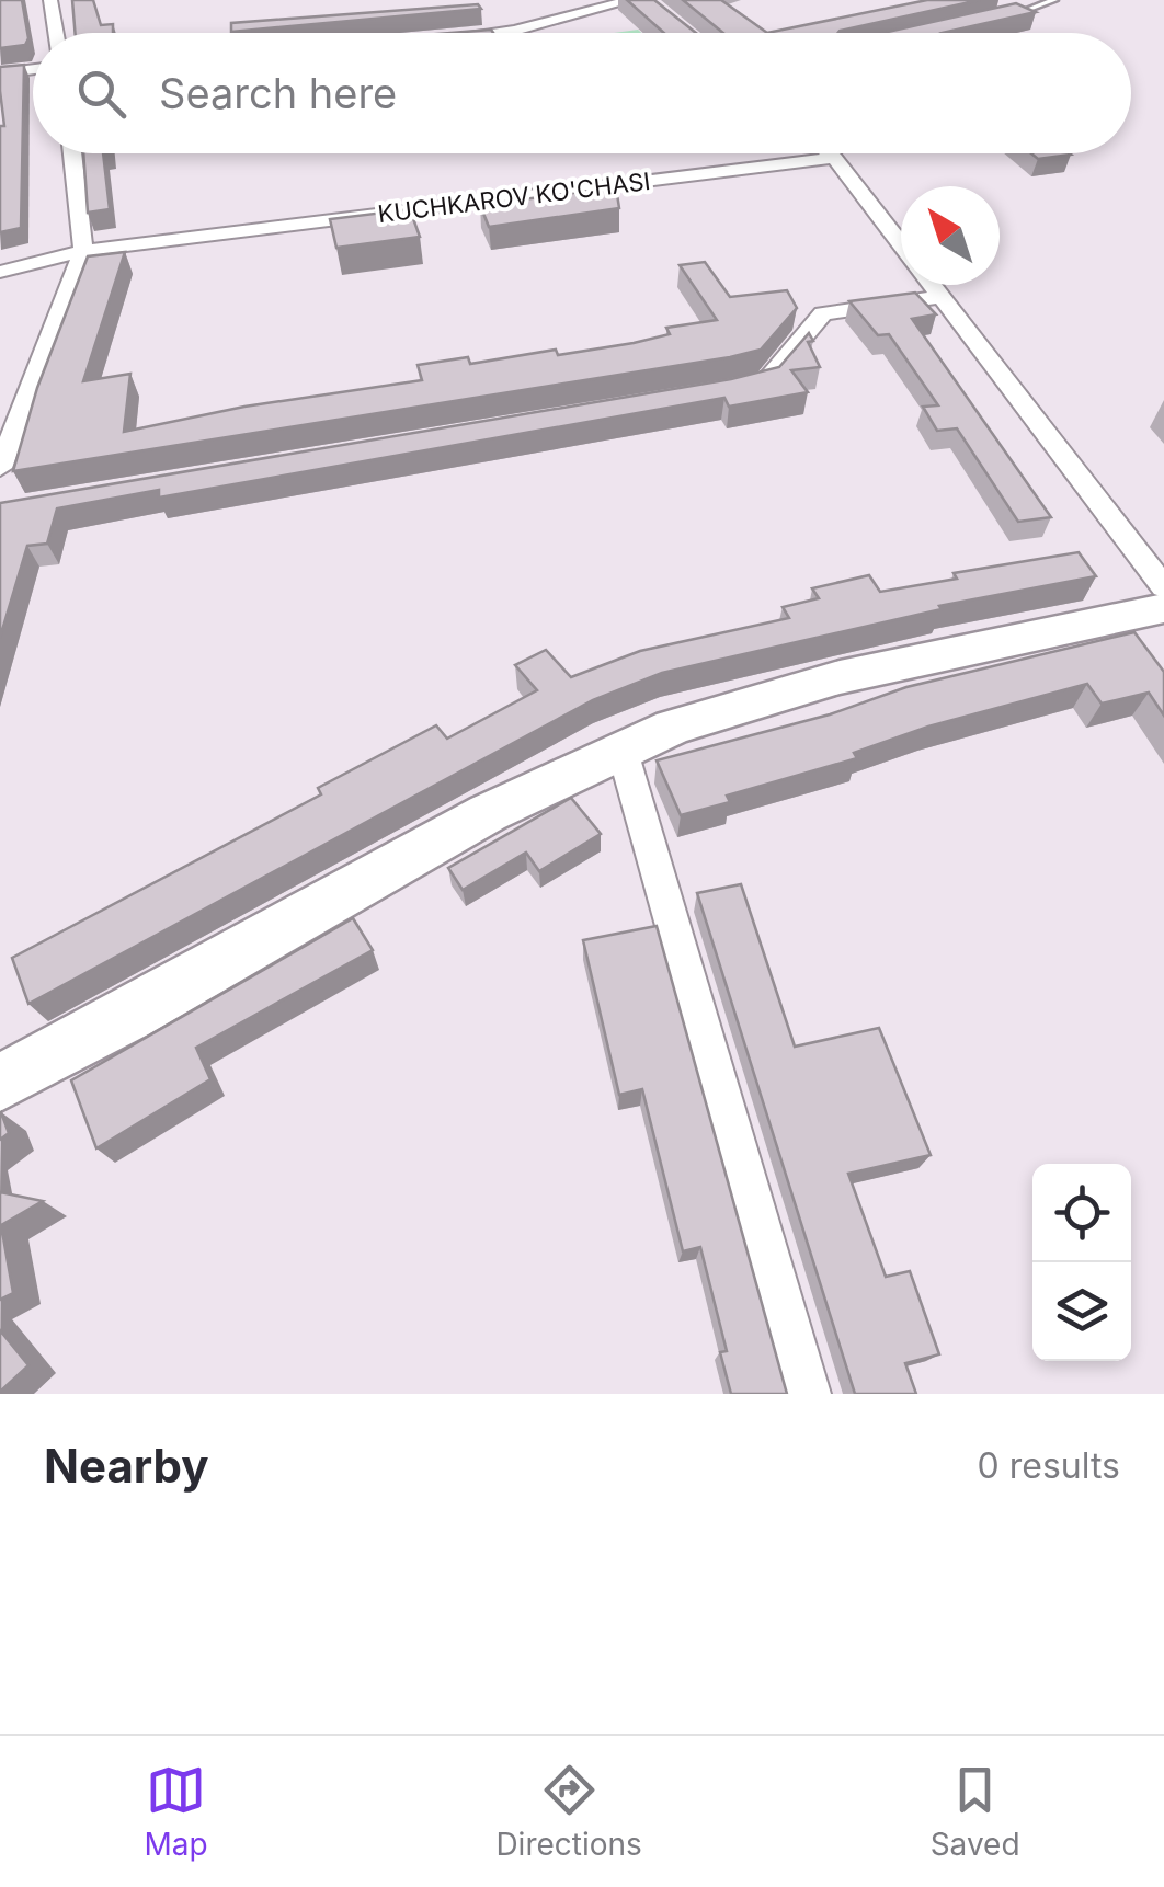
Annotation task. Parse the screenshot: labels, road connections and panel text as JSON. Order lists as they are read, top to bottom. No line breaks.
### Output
{"streets":{"street":["KUCHKAROV KO'CHASI"]},"north":"top left","page":{"search":"Search here","heading":["Nearby","0 results"],"nav":["Map","Directions","Saved"]}}
